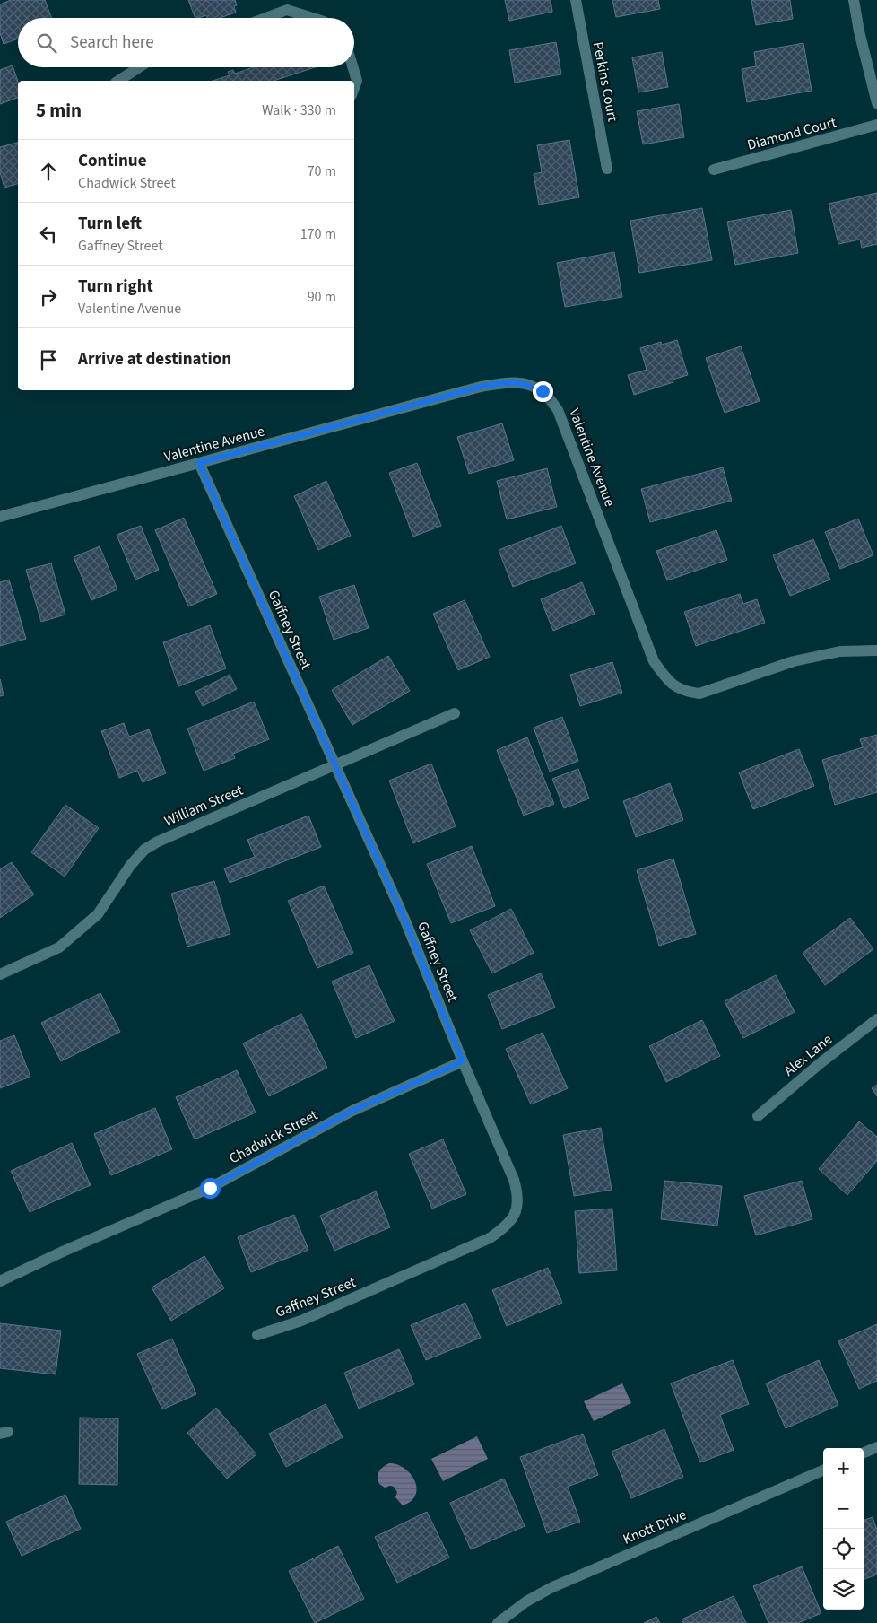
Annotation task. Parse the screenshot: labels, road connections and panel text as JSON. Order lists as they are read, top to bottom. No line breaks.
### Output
{"streets":{"street":["Perkins Court","Diamond Court","Valentine Avenue","Gaffney Street","William Street","Alex Lane","Chadwick Street","Knott Drive"]},"crossings":[["Valentine Avenue","Gaffney Street"],["Gaffney Street","William Street"],["Gaffney Street","Chadwick Street"]],"page":{"search":"Search here","heading":["5 min","Walk · 330 m"],"list":[["Continue","Chadwick Street","70 m"],["Turn left","Gaffney Street","170 m"],["Turn right","Valentine Avenue","90 m"],"Arrive at destination"],"map_buttons":["+","−"]}}
